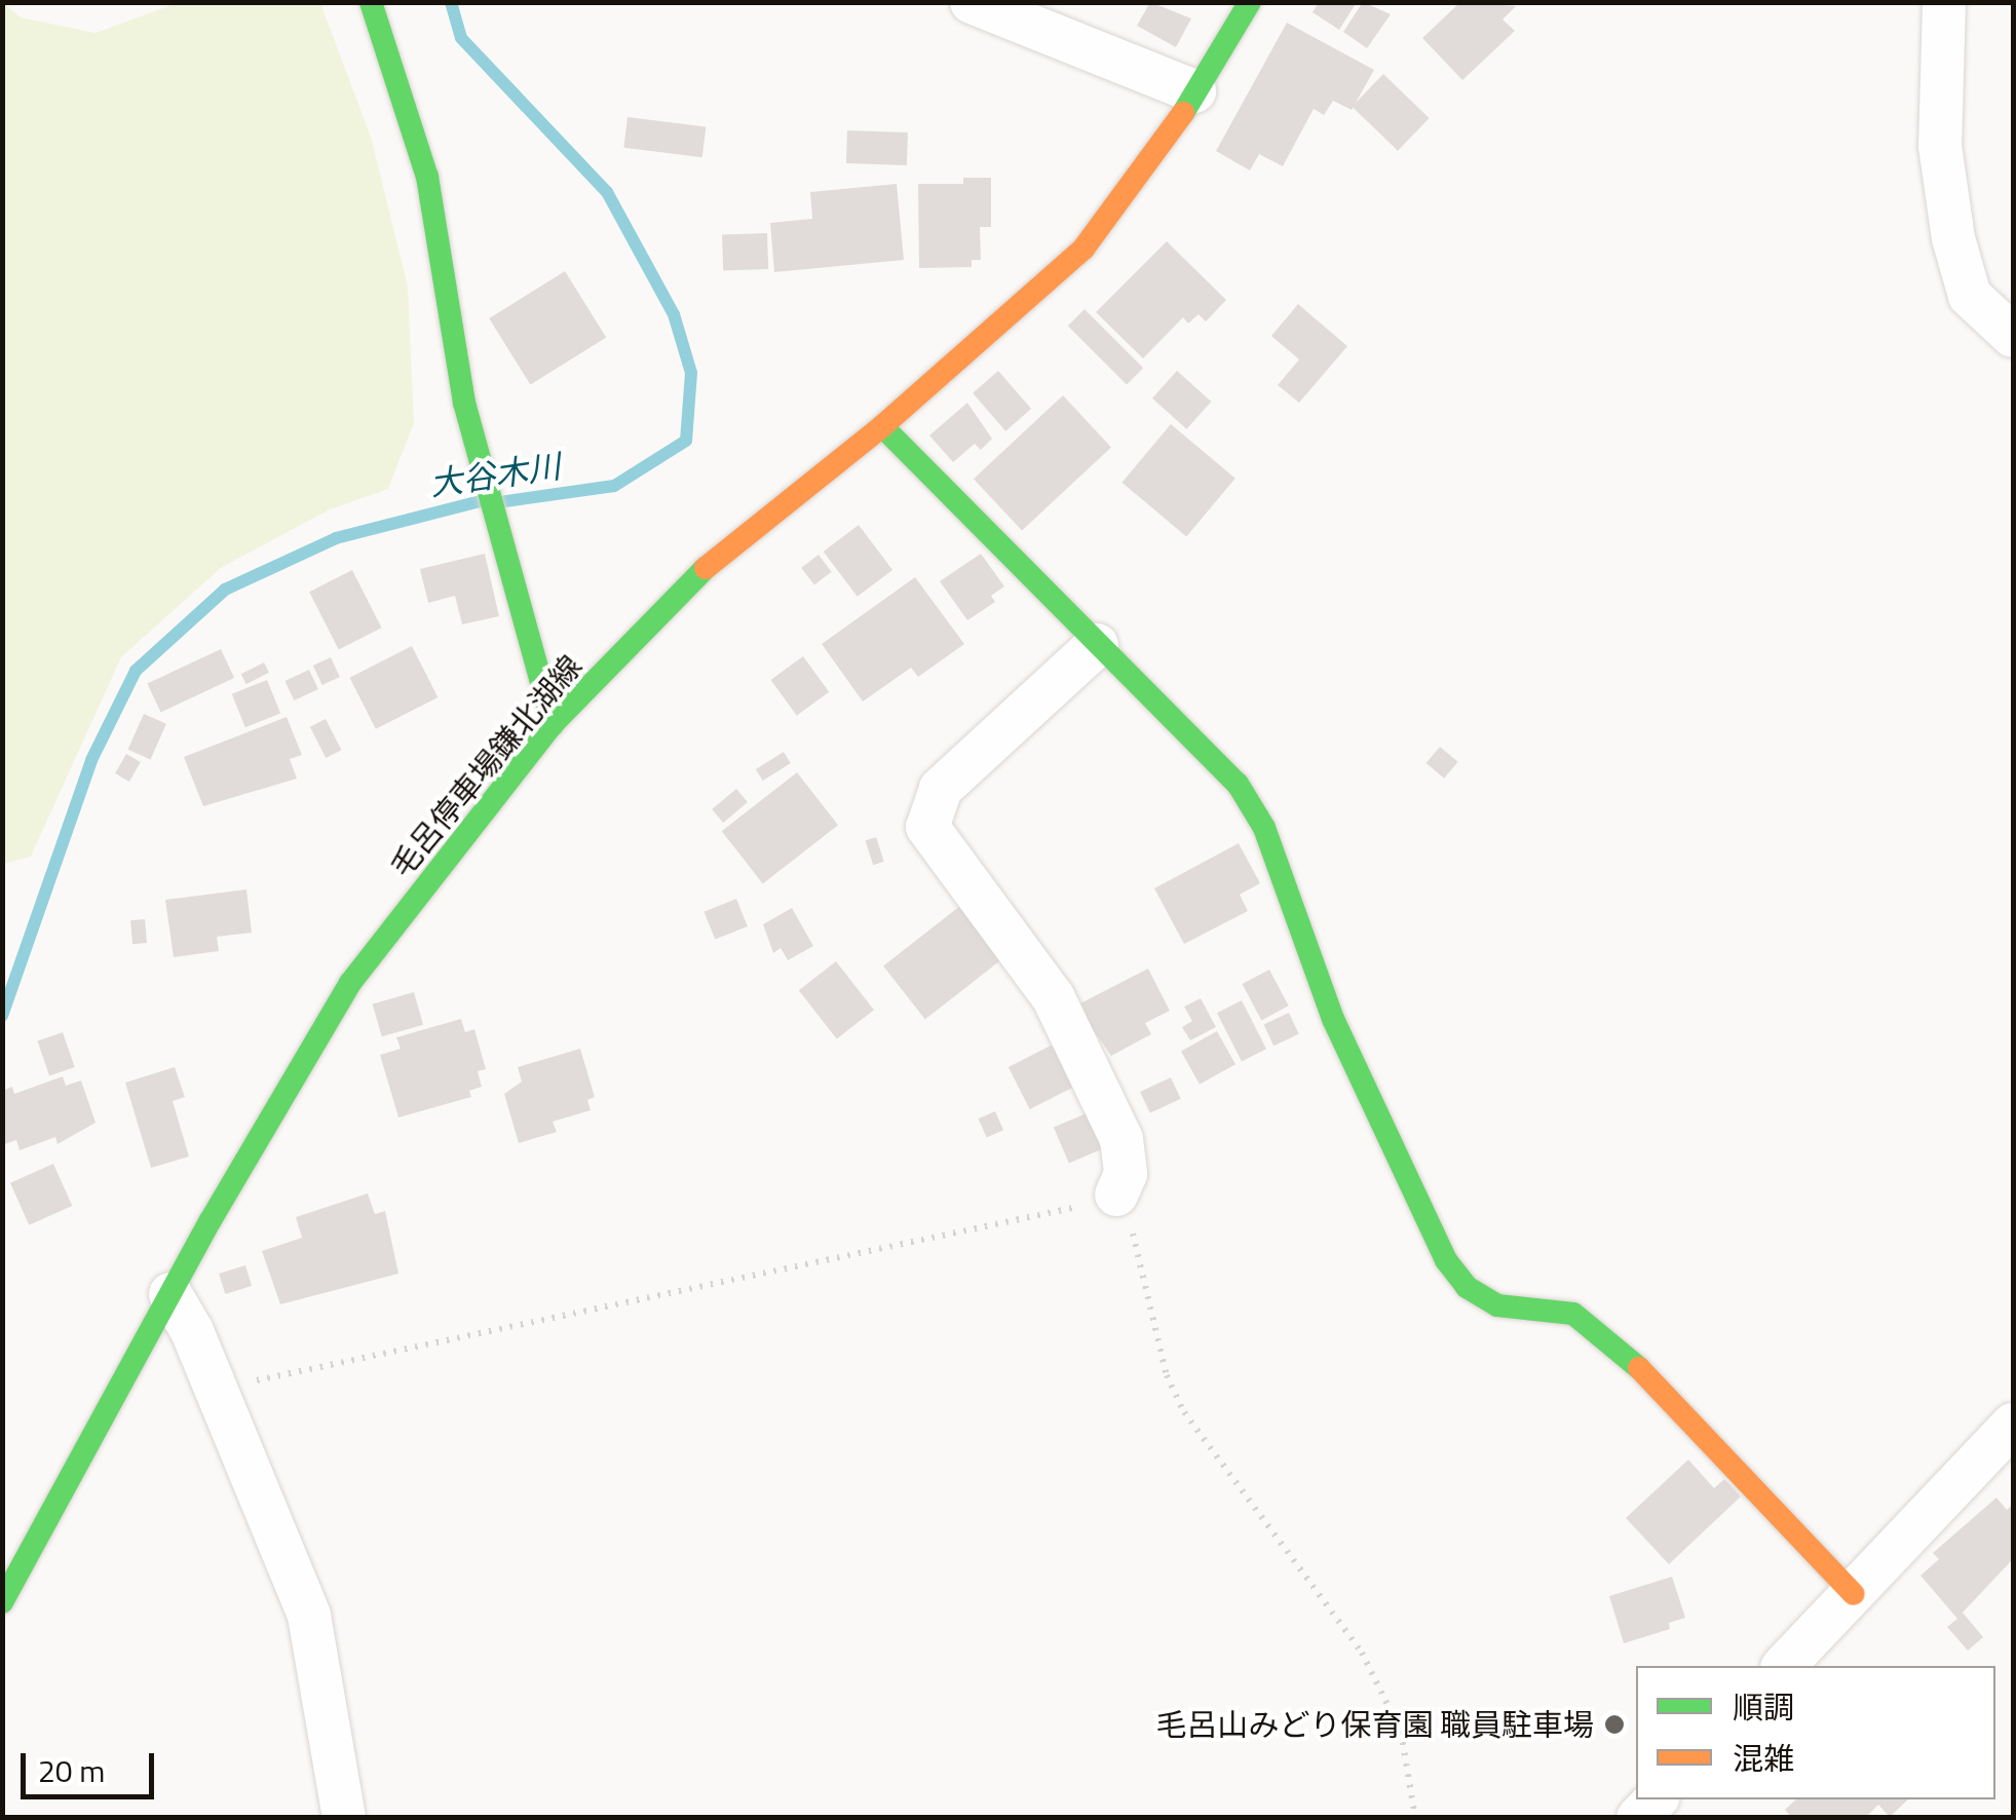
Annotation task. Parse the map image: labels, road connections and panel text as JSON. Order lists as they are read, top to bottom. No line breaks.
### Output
{"streets":{"street":["毛呂停車場鎌北湖線"]},"water":["大谷木川"],"places":["毛呂山みどり保育園 職員駐車場"],"legend":["順調","混雑"],"scale_bar":"20 m"}
